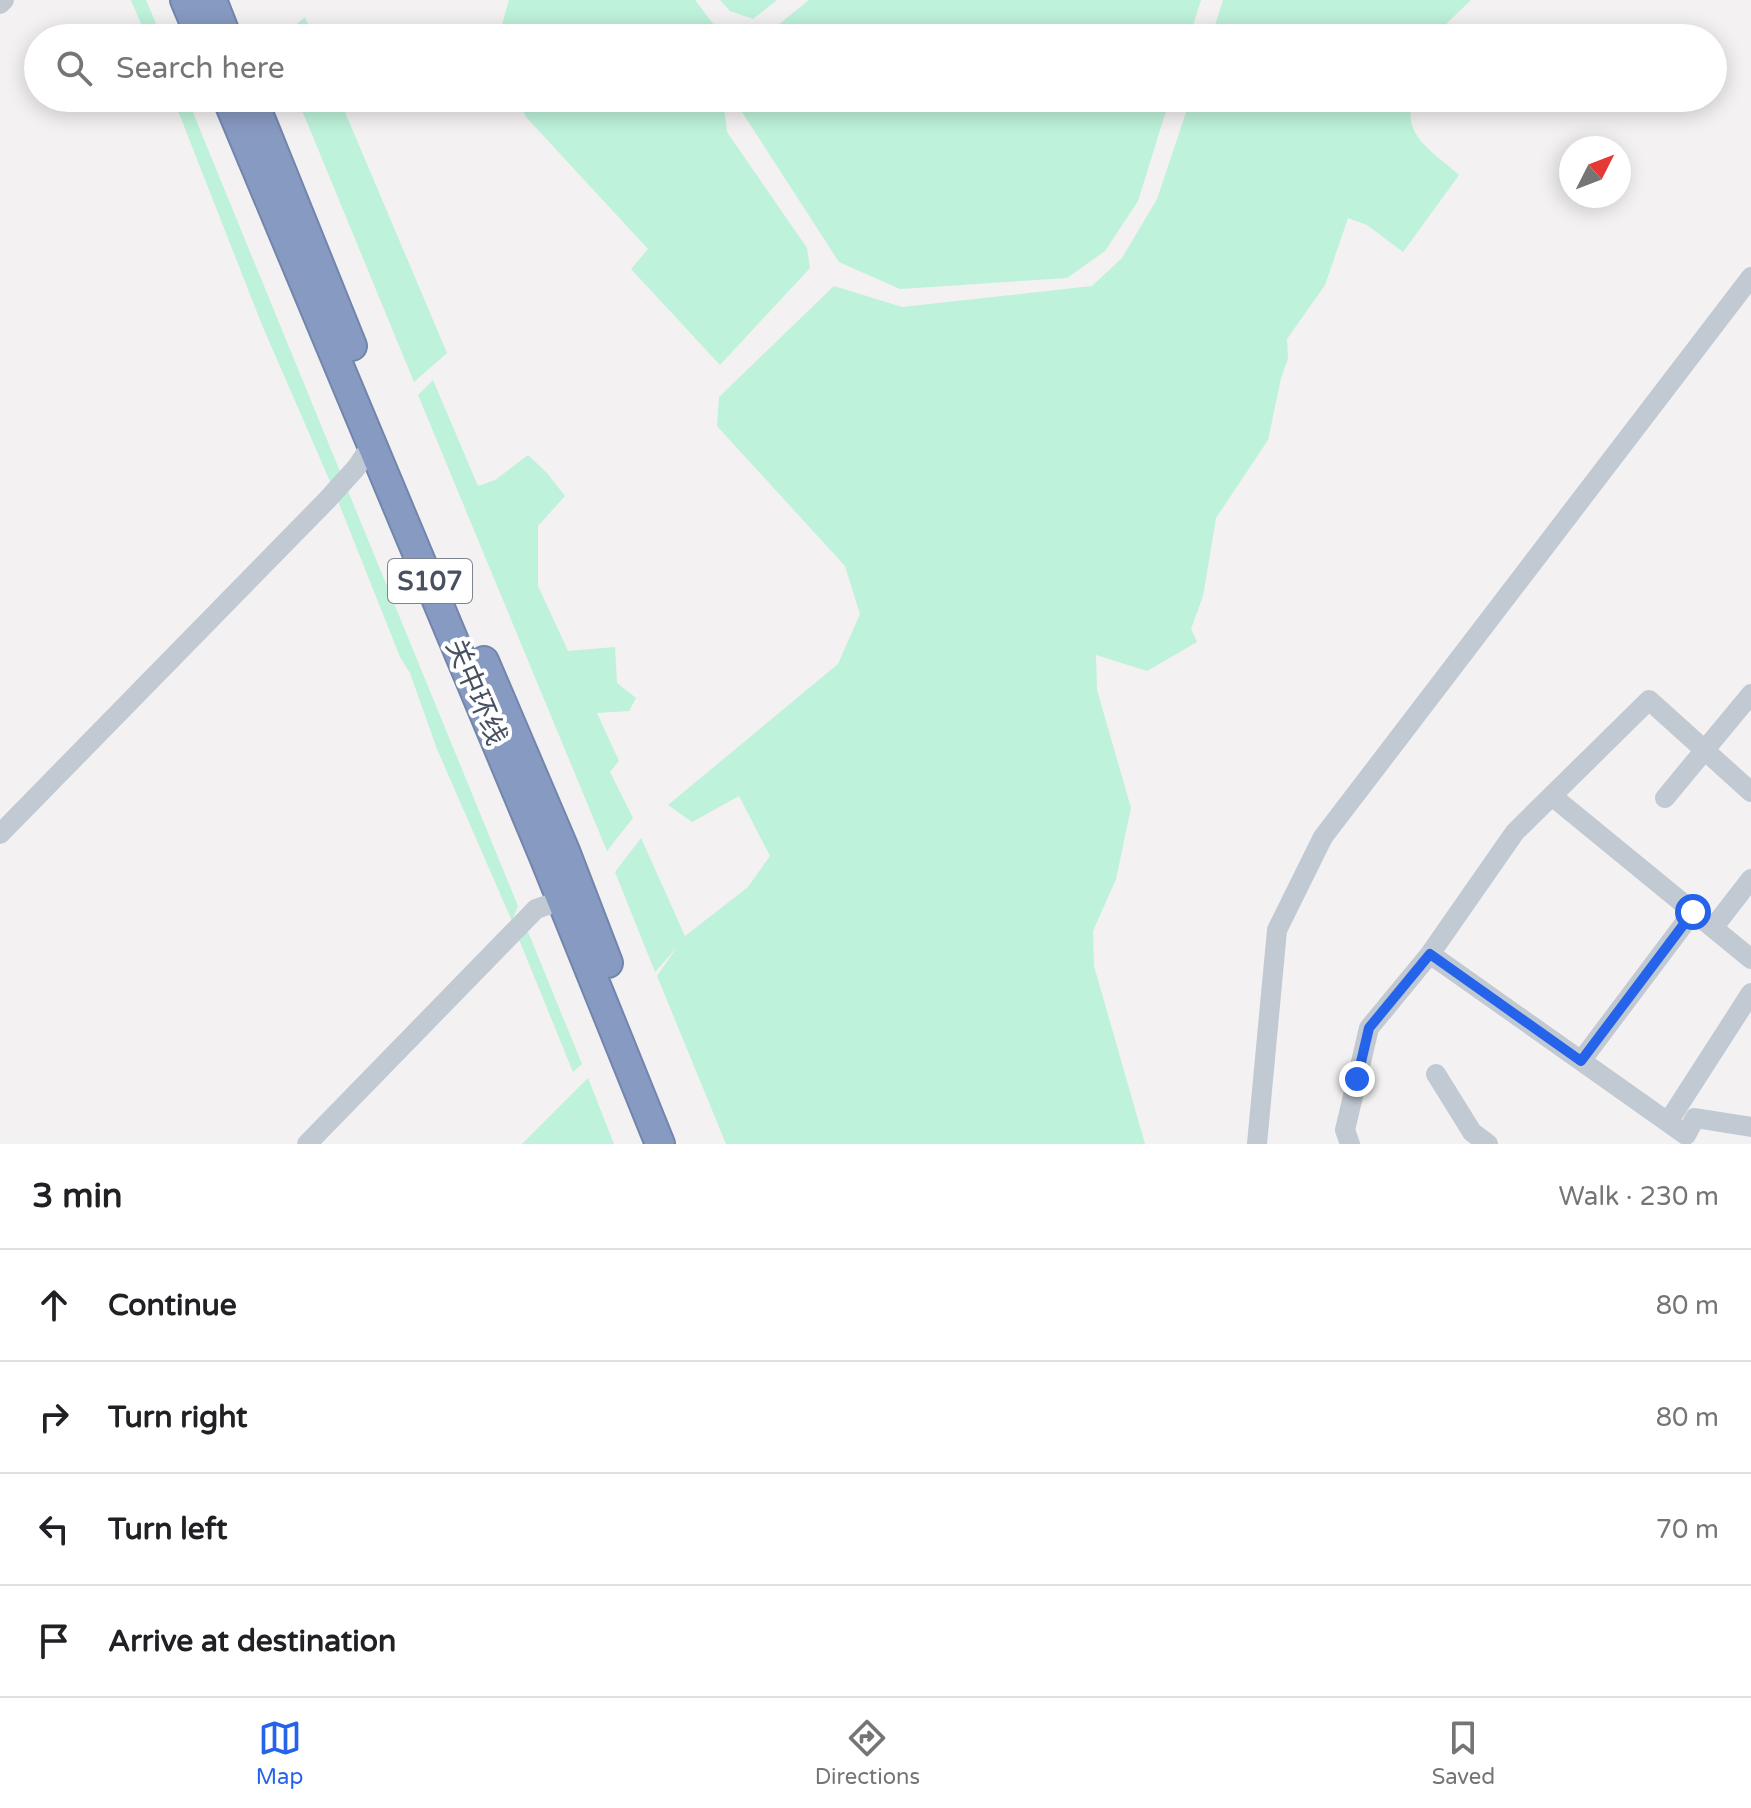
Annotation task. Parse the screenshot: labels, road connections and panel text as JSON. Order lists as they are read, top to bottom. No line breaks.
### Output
{"streets":{"highway":["S107","关中环线"]},"crossings":[["S107","关中环线"]],"north":"top right","page":{"search":"Search here","heading":["3 min","Walk · 230 m"],"list":[["Continue","80 m"],["Turn right","80 m"],["Turn left","70 m"],"Arrive at destination"],"nav":["Map","Directions","Saved"]}}
